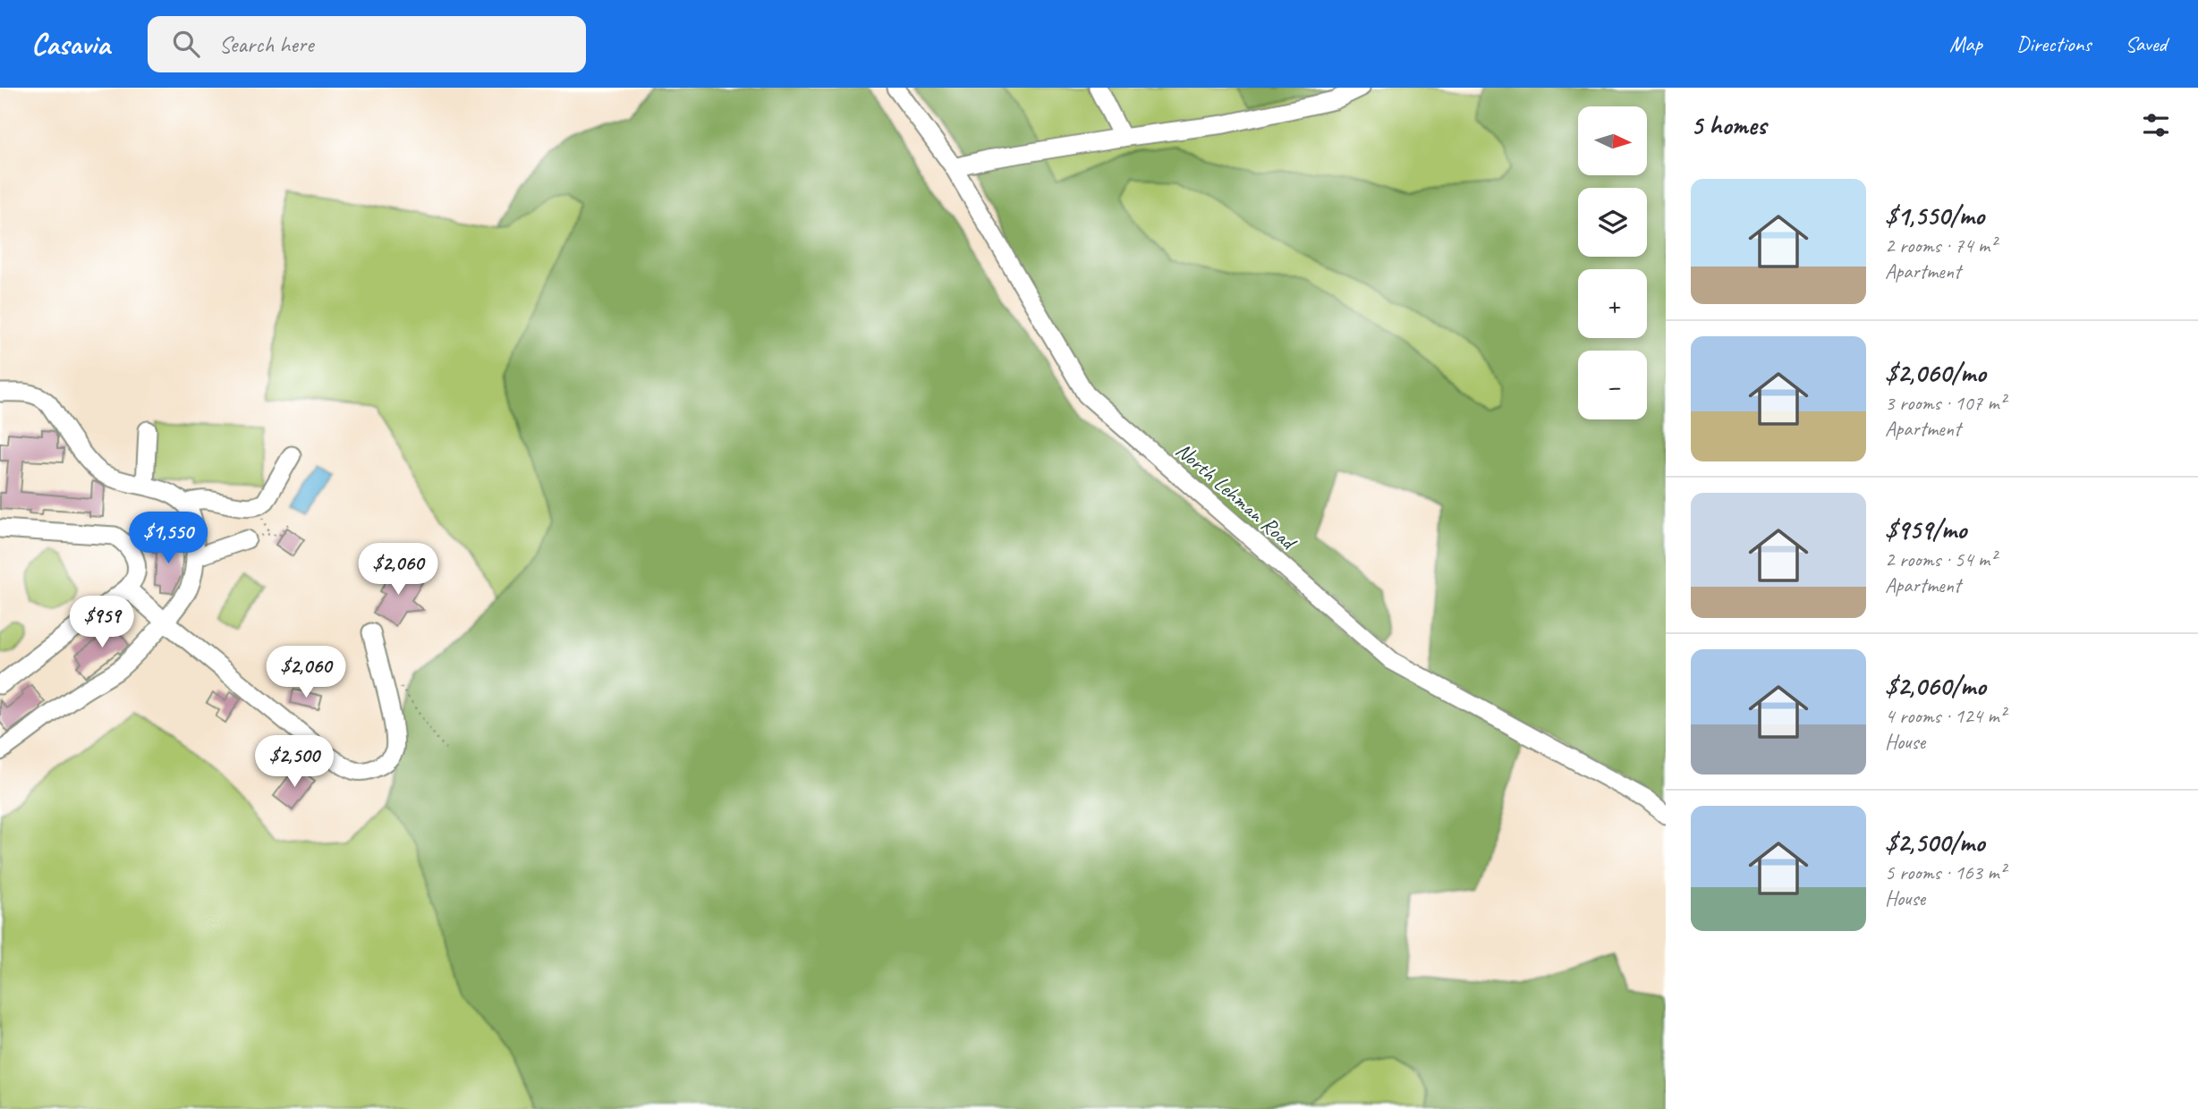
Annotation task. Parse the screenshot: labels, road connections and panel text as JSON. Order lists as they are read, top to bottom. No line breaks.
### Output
{"streets":{"street":["North Lehman Road"]},"north":"right","page":{"header":"Casavia","search":"Search here","nav":["Map","Directions","Saved"],"heading":"5 homes","map_buttons":["+","−"],"list":[{"name":"$1,550/mo","note":"2 rooms · 74 m² · Apartment"},{"name":"$2,060/mo","note":"3 rooms · 107 m² · Apartment"},{"name":"$959/mo","note":"2 rooms · 54 m² · Apartment"},{"name":"$2,060/mo","note":"4 rooms · 124 m² · House"},{"name":"$2,500/mo","note":"5 rooms · 163 m² · House"}],"price":["$1,550","$2,060","$959","$2,060","$2,500"]}}
